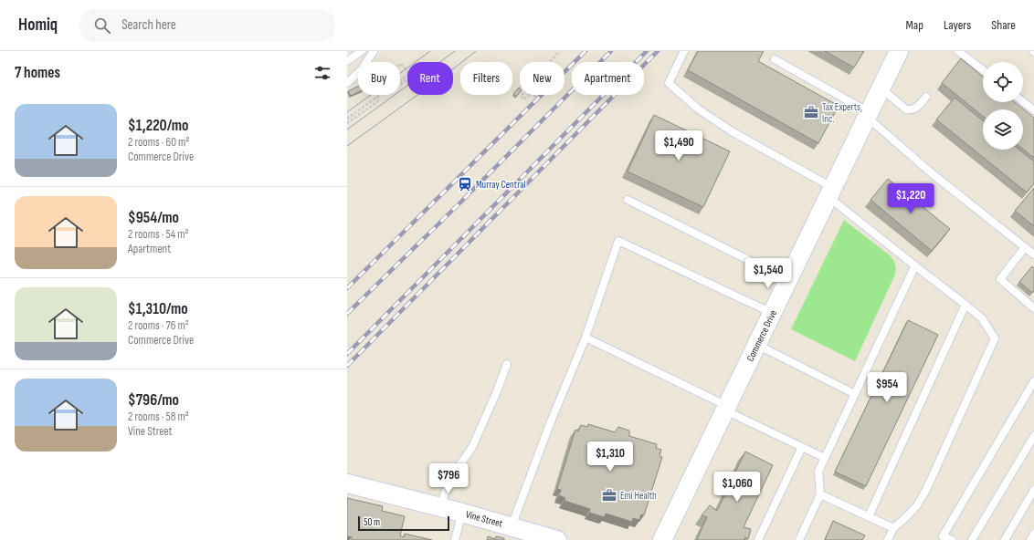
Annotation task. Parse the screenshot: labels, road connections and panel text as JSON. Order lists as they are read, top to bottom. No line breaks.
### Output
{"streets":{"street":["Commerce Drive","Vine Street"]},"places":{"office":["Tax Experts, Inc.","Emi Health"],"station":["Murray Central"]},"scale_bar":"50 m","page":{"header":"Homiq","search":"Search here","nav":["Map","Layers","Share"],"heading":"7 homes","chip":["Buy","Rent","Filters","New","Apartment"],"list":[{"name":"$1,220/mo","note":"2 rooms · 60 m² · Commerce Drive"},{"name":"$954/mo","note":"2 rooms · 54 m² · Apartment"},{"name":"$1,310/mo","note":"2 rooms · 76 m² · Commerce Drive"},{"name":"$796/mo","note":"2 rooms · 58 m² · Vine Street"}],"price":["$1,490","$1,220","$1,540","$954","$1,310","$796","$1,060"],"scale":"50 m"}}
